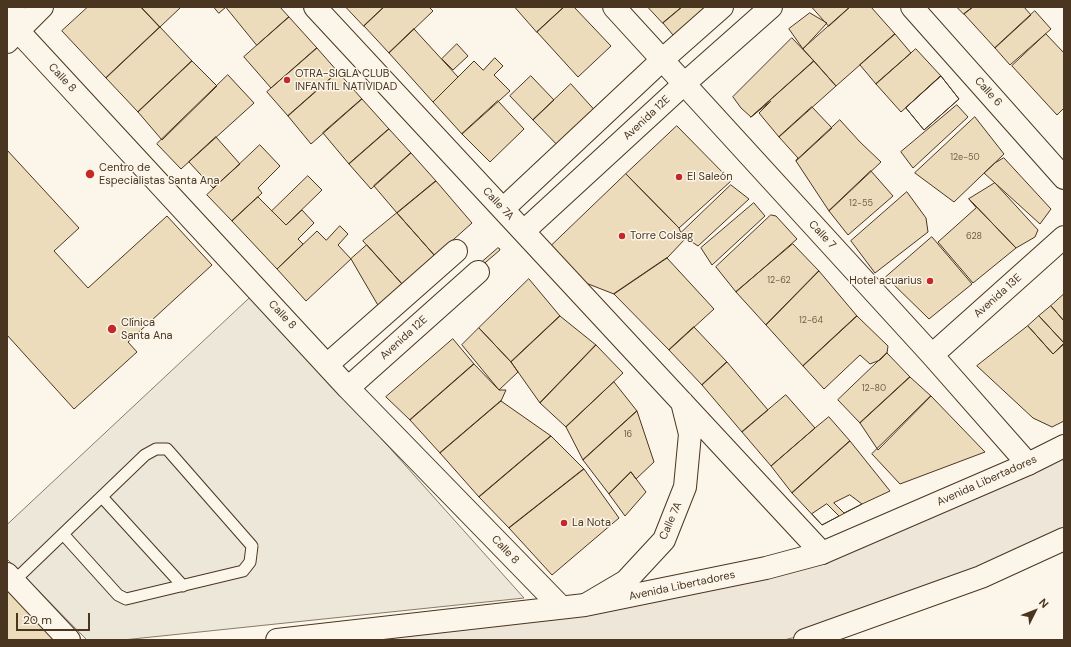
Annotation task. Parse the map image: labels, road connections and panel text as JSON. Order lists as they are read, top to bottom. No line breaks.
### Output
{"streets":{"street":["Calle 8","Calle 6","Avenida 12E","Calle 7A","Calle 7","Avenida 13E","Avenida Libertadores"]},"crossings":[["Calle 8","Avenida 12E"],["Calle 8","Avenida Libertadores"],["Avenida 12E","Calle 7A"],["Avenida 12E","Calle 7"],["Calle 7A","Avenida Libertadores"],["Calle 7","Avenida 13E"],["Calle 7","Avenida Libertadores"]],"places":["OTRA-SIGLA CLUB INFANTIL NATIVIDAD","Centro de Especialistas Santa Ana","El Saleón","Torre Colsag","Hotel acuarius","Clínica Santa Ana","La Nota"],"house_numbers":["12e-50","12-55","628","12-62","12-64","12-80","16"],"scale_bar":"20 m","north":"top right"}
